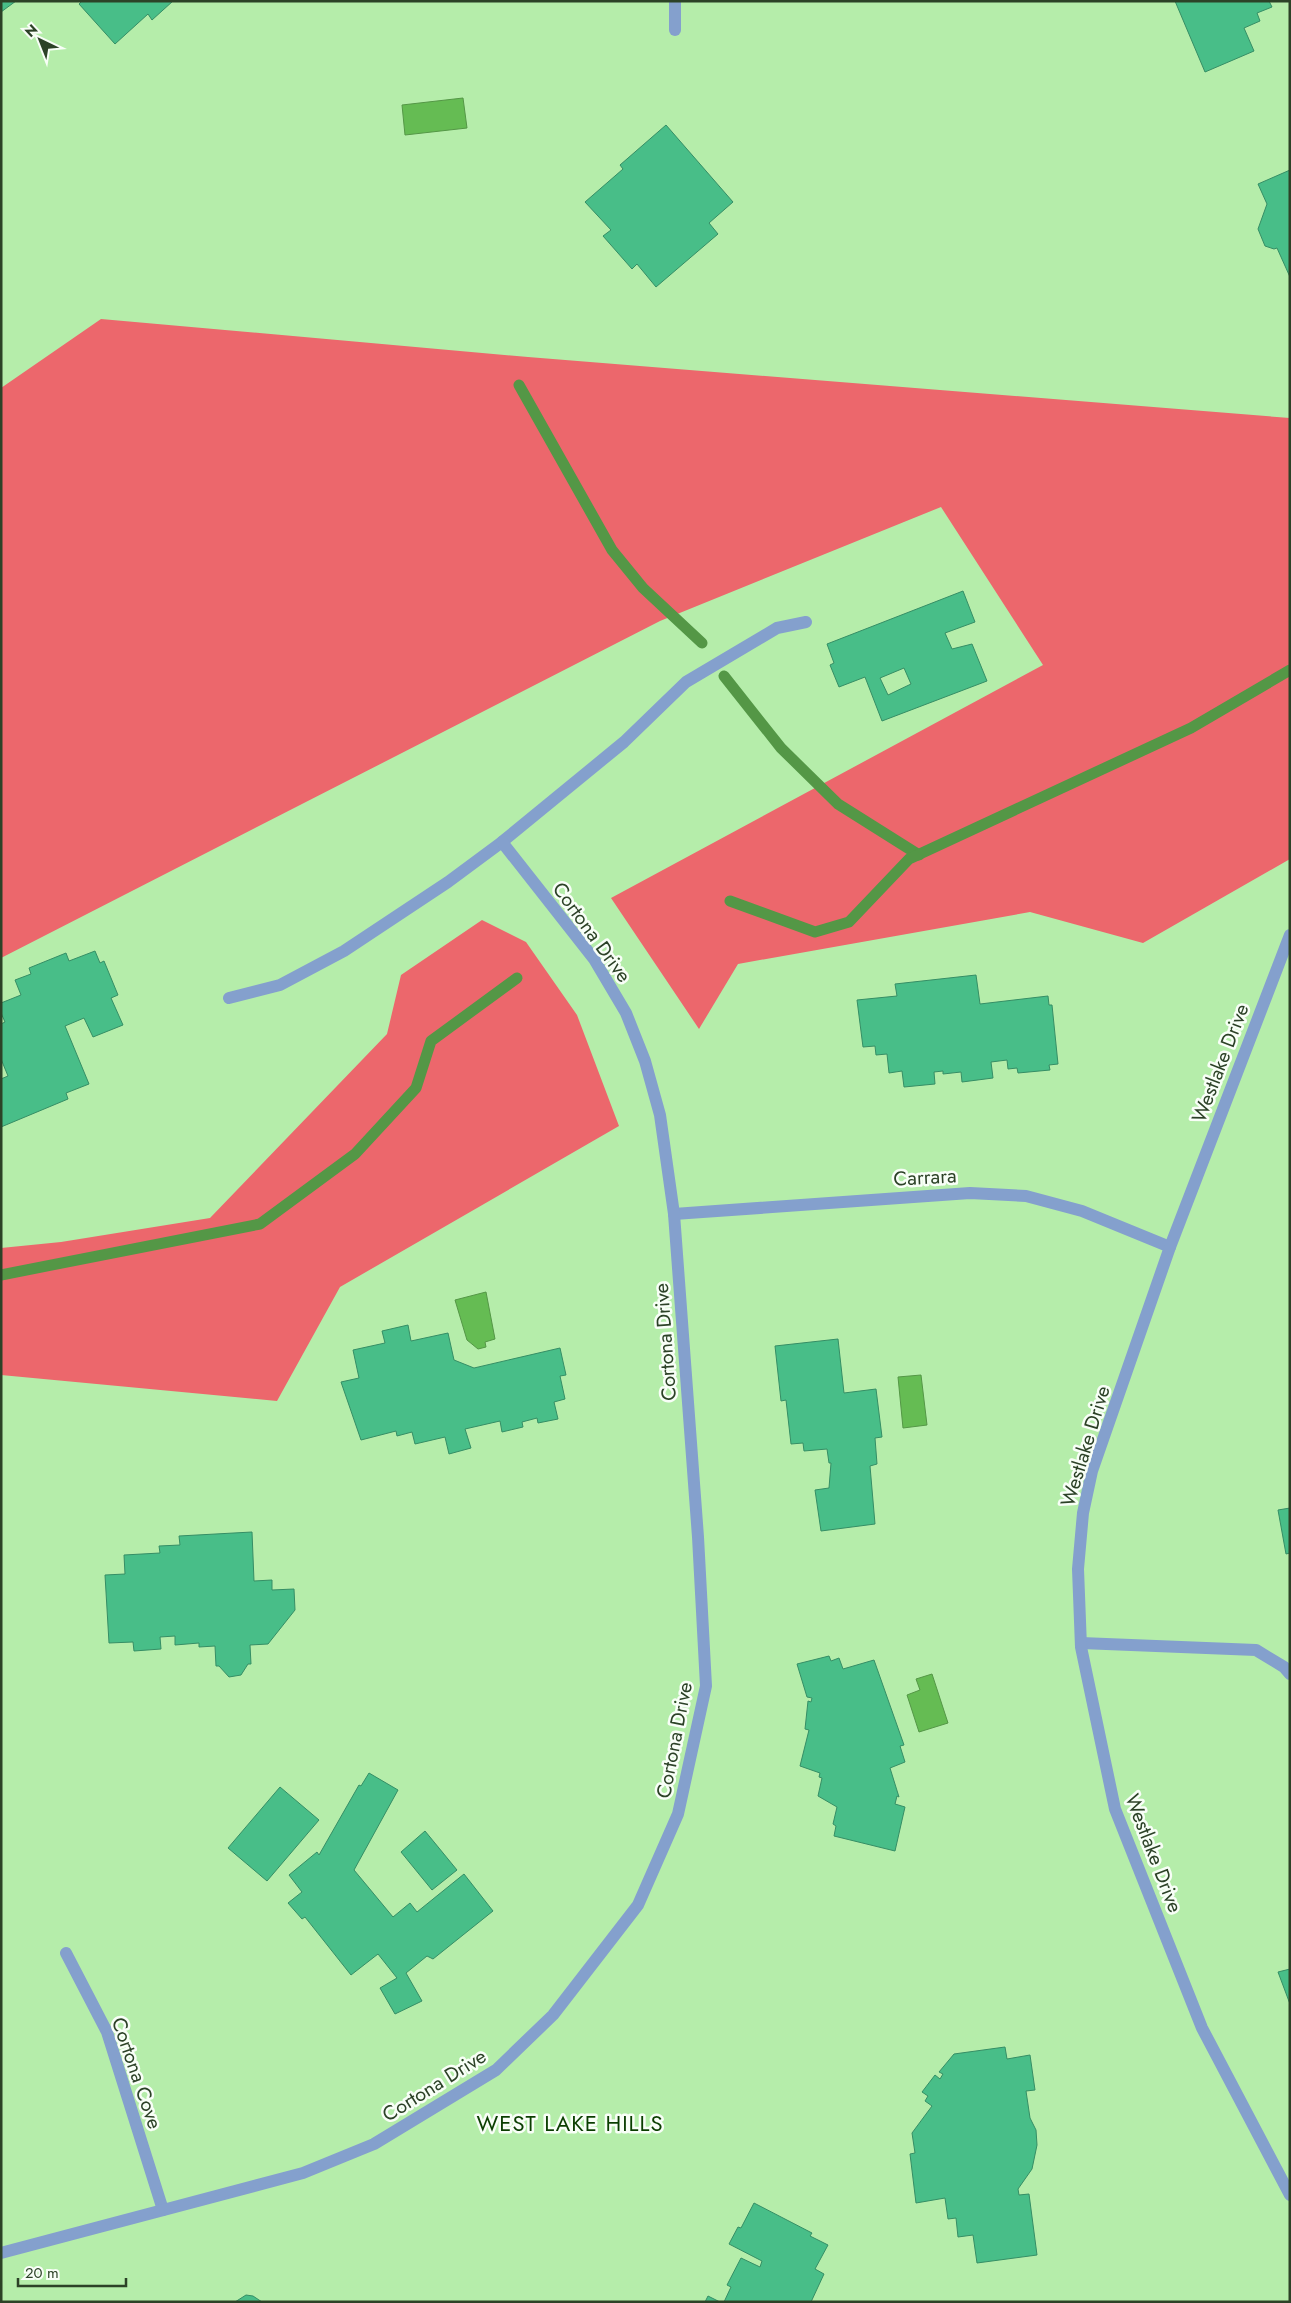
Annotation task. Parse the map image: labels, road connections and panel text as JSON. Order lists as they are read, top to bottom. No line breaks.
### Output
{"streets":{"street":["Cortona Drive","Westlake Drive","Carrara","Cortona Cove"]},"crossings":[["Cortona Drive","Carrara"],["Cortona Drive","Cortona Cove"],["Westlake Drive","Carrara"]],"districts":["WEST LAKE HILLS"],"scale_bar":"20 m","north":"top left"}
